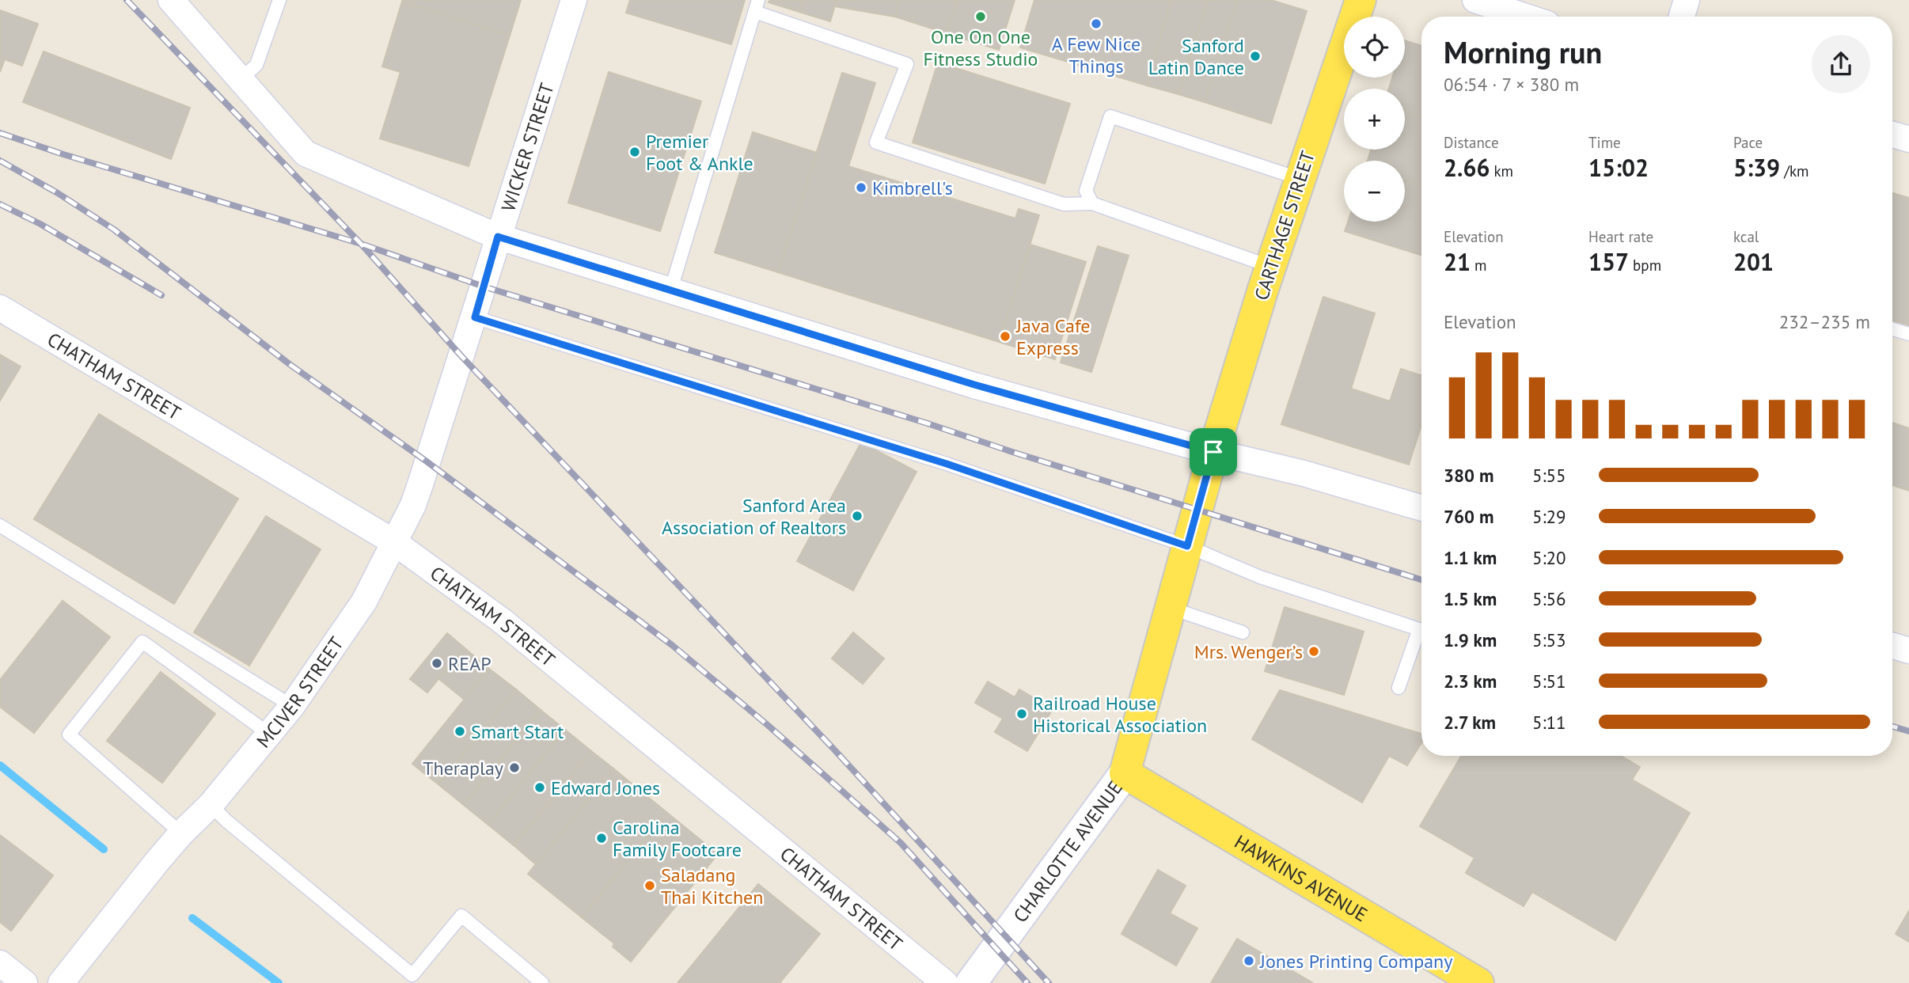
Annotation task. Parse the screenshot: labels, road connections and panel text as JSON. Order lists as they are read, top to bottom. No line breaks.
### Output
{"streets":{"main road":["CARTHAGE STREET","CHARLOTTE AVENUE","HAWKINS AVENUE"],"street":["WICKER STREET","CHATHAM STREET","MCIVER STREET"]},"crossings":[["WICKER STREET","MCIVER STREET"],["CARTHAGE STREET","CHARLOTTE AVENUE"],["CHATHAM STREET","MCIVER STREET"],["CHARLOTTE AVENUE","HAWKINS AVENUE"]],"places":["One On One Fitness Studio","A Few Nice Things","Sanford Latin Dance","Premier Foot & Ankle","Kimbrell's","Java Cafe Express","Sanford Area Association of Realtors","Mrs. Wenger’s","REAP","Railroad House Historical Association","Smart Start","Theraplay","Edward Jones","Carolina Family Footcare","Saladang Thai Kitchen","Jones Printing Company"],"page":{"map_buttons":["+","−"],"heading":["Morning run","06:54 · 7 × 380 m"],"stats":[["Distance","2.66 km"],["Time","15:02"],["Pace","5:39 /km"],["Elevation","21 m"],["Heart rate","157 bpm"],["kcal","201"]],"chart":["Elevation","232–235 m"],"list":[{"name":"380 m","note":"5:55"},{"name":"760 m","note":"5:29"},{"name":"1.1 km","note":"5:20"},{"name":"1.5 km","note":"5:56"},{"name":"1.9 km","note":"5:53"},{"name":"2.3 km","note":"5:51"},{"name":"2.7 km","note":"5:11"}]}}
